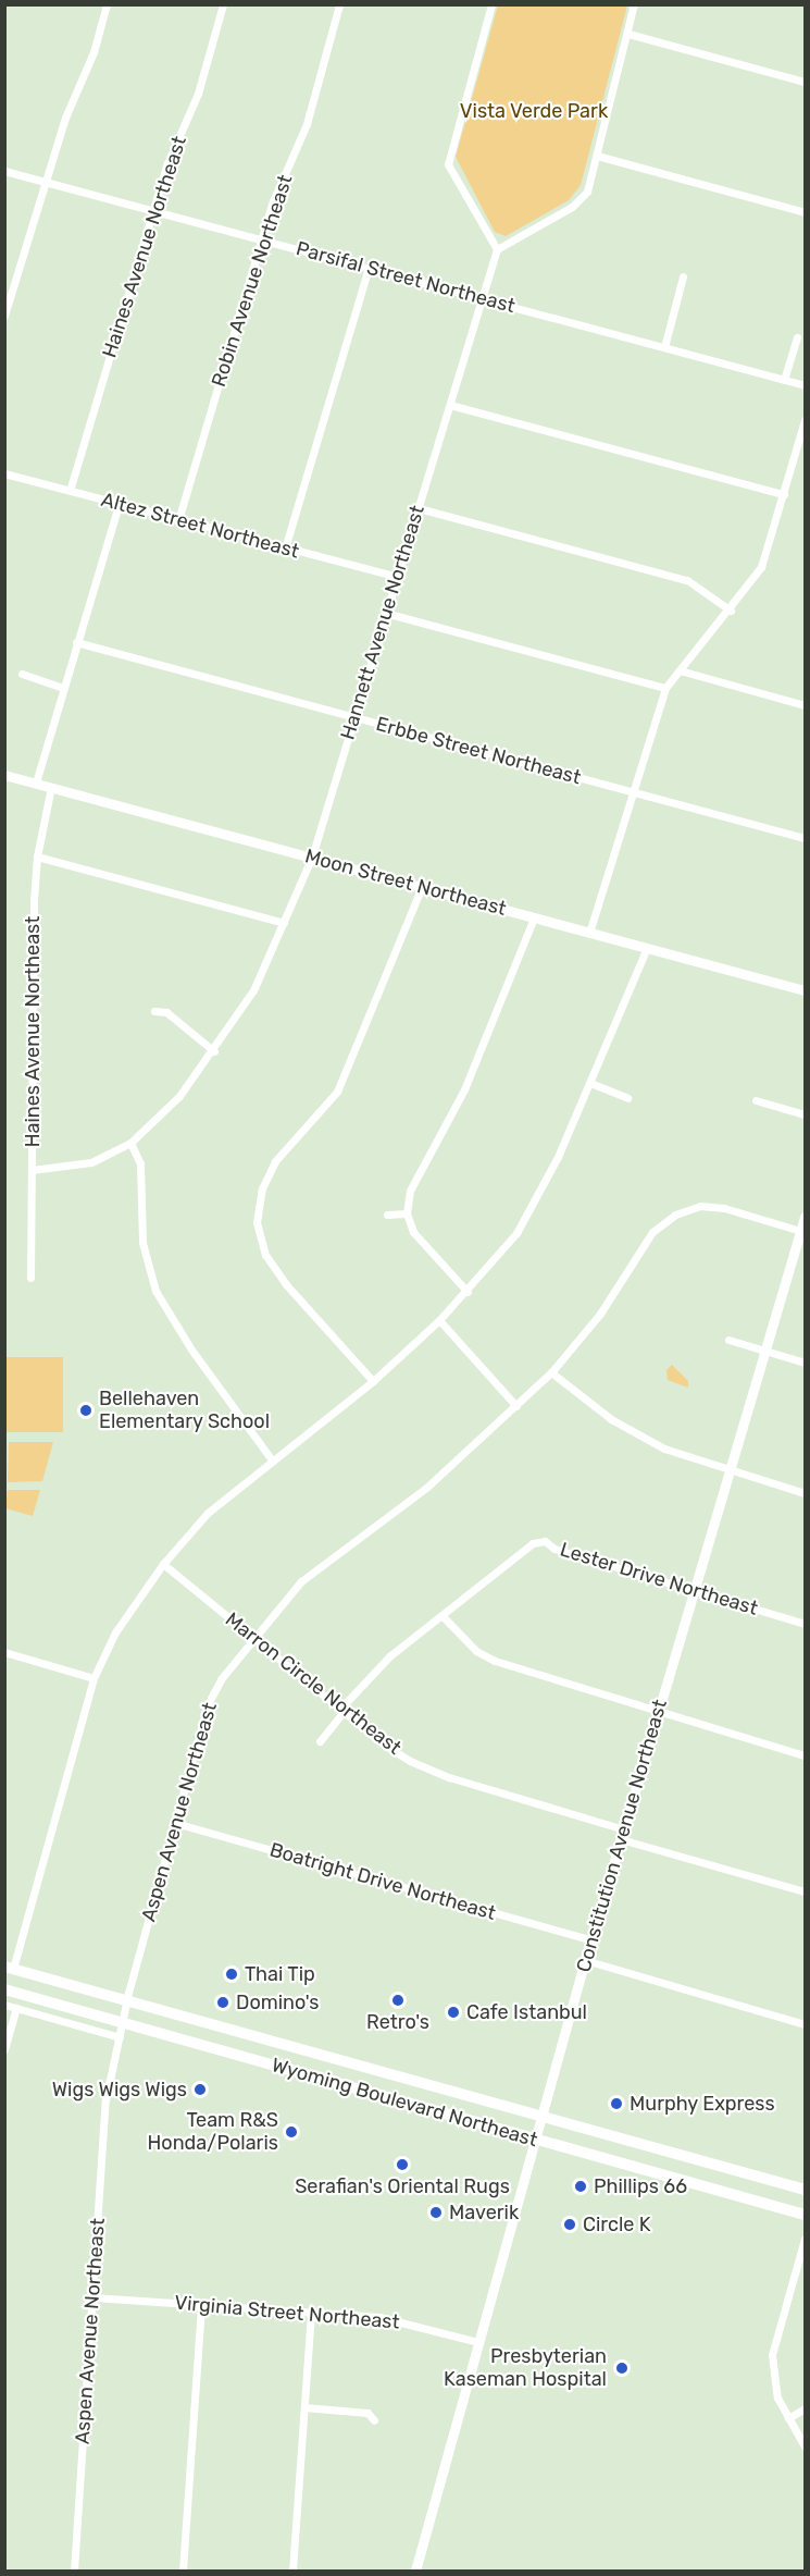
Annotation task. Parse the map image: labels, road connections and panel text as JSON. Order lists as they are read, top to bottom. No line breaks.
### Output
{"streets":{"main road":["Wyoming Boulevard Northeast"],"street":["Haines Avenue Northeast","Parsifal Street Northeast","Robin Avenue Northeast","Altez Street Northeast","Hannett Avenue Northeast","Erbbe Street Northeast","Moon Street Northeast","Lester Drive Northeast","Marron Circle Northeast","Aspen Avenue Northeast","Constitution Avenue Northeast","Boatright Drive Northeast","Virginia Street Northeast"]},"crossings":[["Haines Avenue Northeast","Parsifal Street Northeast"],["Haines Avenue Northeast","Altez Street Northeast"],["Haines Avenue Northeast","Hannett Avenue Northeast"],["Haines Avenue Northeast","Moon Street Northeast"],["Parsifal Street Northeast","Robin Avenue Northeast"],["Parsifal Street Northeast","Hannett Avenue Northeast"],["Robin Avenue Northeast","Altez Street Northeast"],["Altez Street Northeast","Hannett Avenue Northeast"],["Hannett Avenue Northeast","Erbbe Street Northeast"],["Hannett Avenue Northeast","Moon Street Northeast"],["Lester Drive Northeast","Marron Circle Northeast"],["Lester Drive Northeast","Constitution Avenue Northeast"],["Marron Circle Northeast","Aspen Avenue Northeast"],["Marron Circle Northeast","Constitution Avenue Northeast"],["Aspen Avenue Northeast","Constitution Avenue Northeast"],["Aspen Avenue Northeast","Boatright Drive Northeast"],["Aspen Avenue Northeast","Wyoming Boulevard Northeast"],["Aspen Avenue Northeast","Virginia Street Northeast"],["Constitution Avenue Northeast","Boatright Drive Northeast"],["Constitution Avenue Northeast","Wyoming Boulevard Northeast"],["Constitution Avenue Northeast","Virginia Street Northeast"]],"parks":["Vista Verde Park"],"places":["Bellehaven Elementary School","Thai Tip","Retro's","Domino's","Cafe Istanbul","Wigs Wigs Wigs","Murphy Express","Team R&S Honda/Polaris","Serafian's Oriental Rugs","Phillips 66","Maverik","Circle K","Presbyterian Kaseman Hospital"]}
